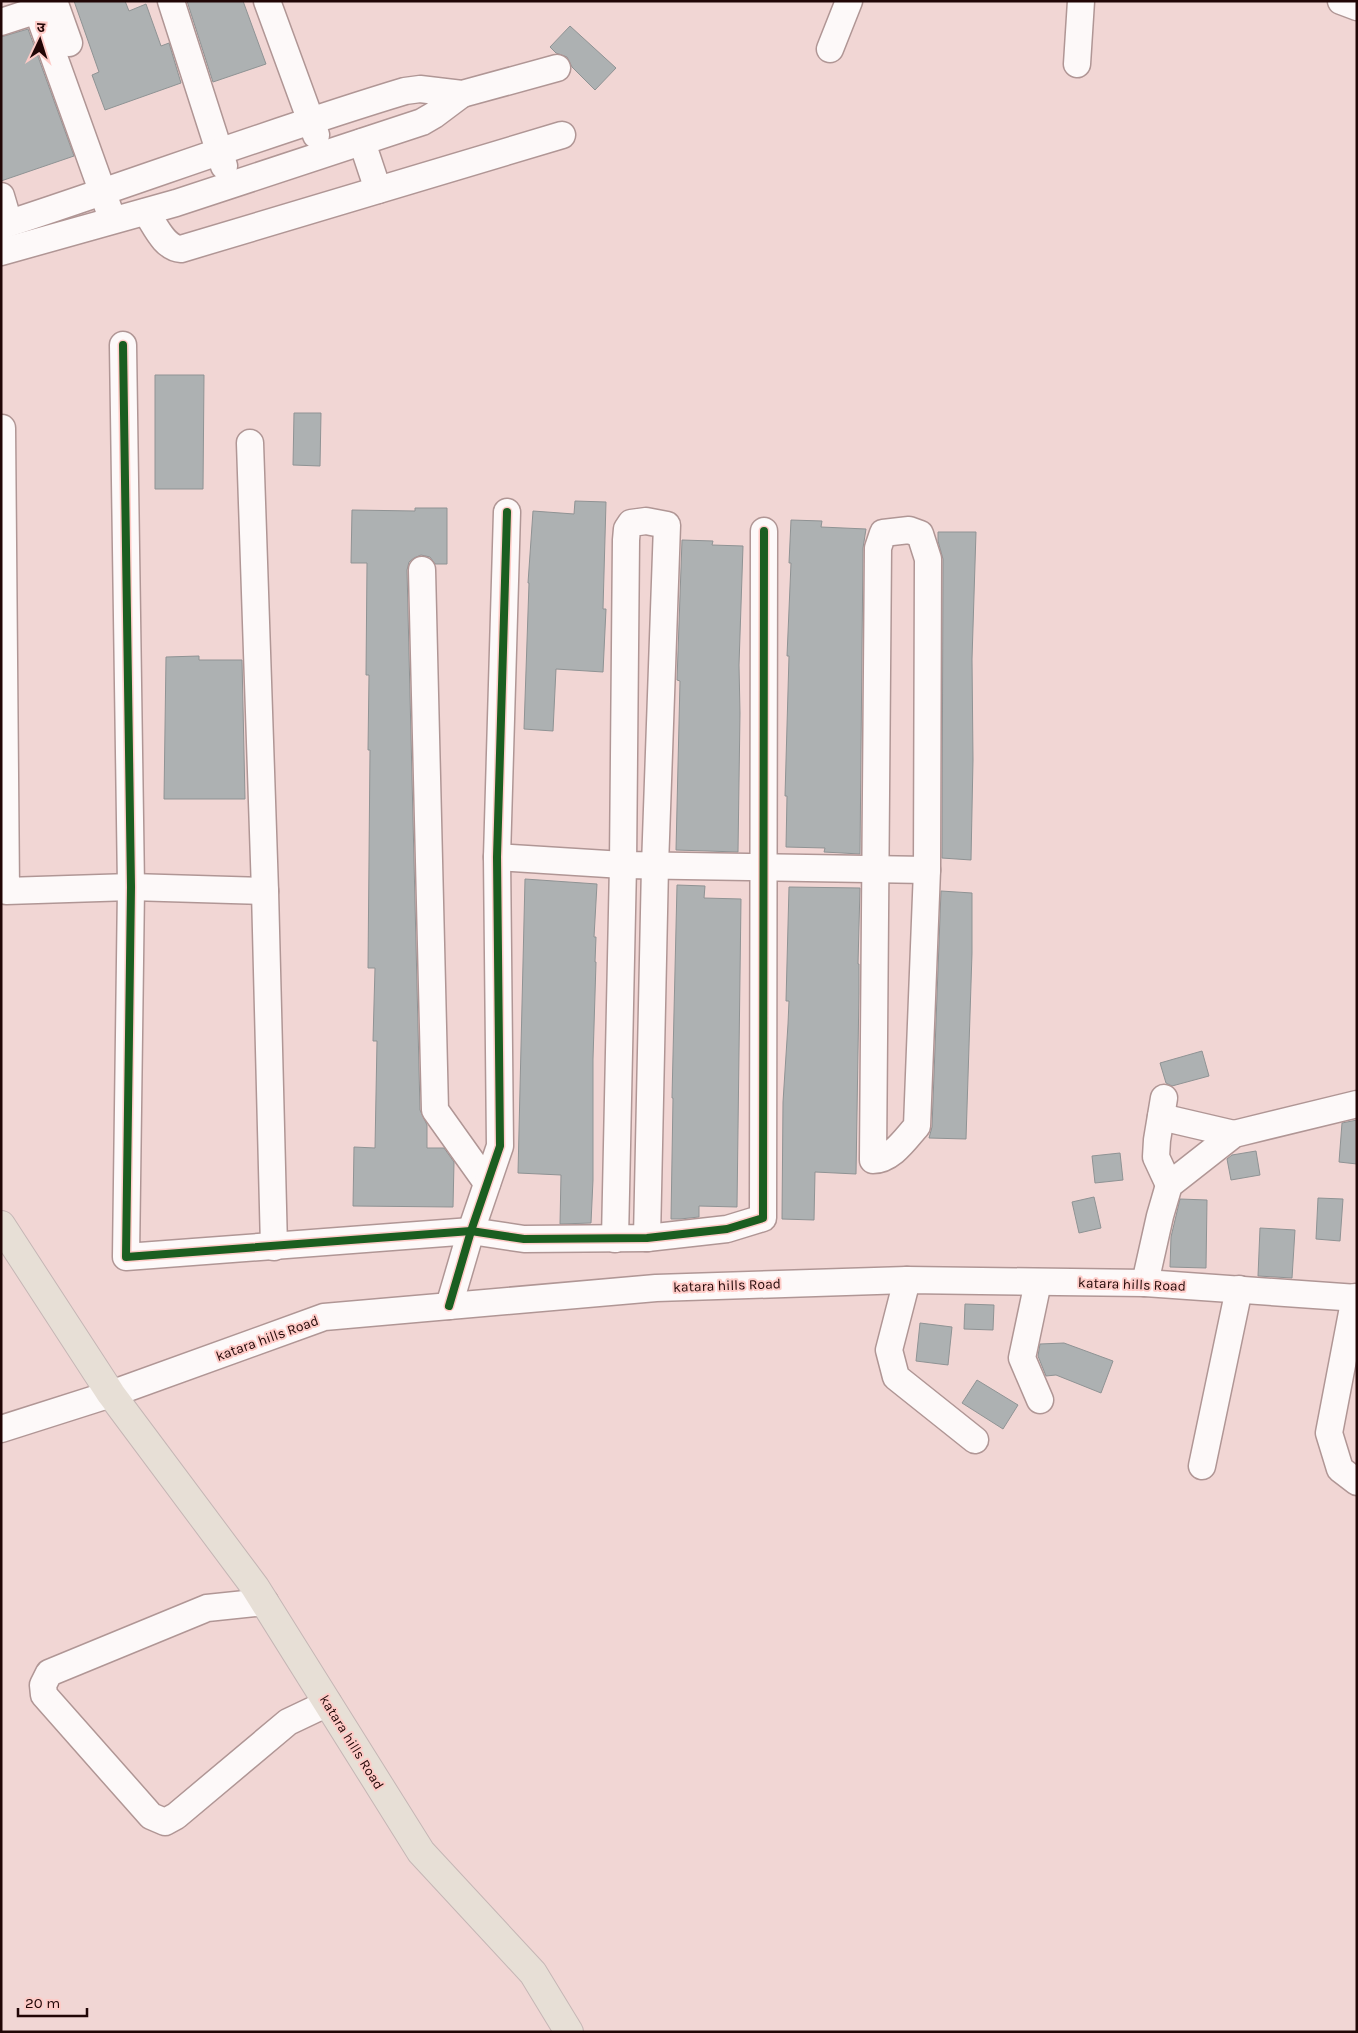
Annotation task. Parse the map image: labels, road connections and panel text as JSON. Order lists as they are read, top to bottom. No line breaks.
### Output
{"streets":{"main road":["katara hills Road"]},"scale_bar":"20 m","north":"top"}
